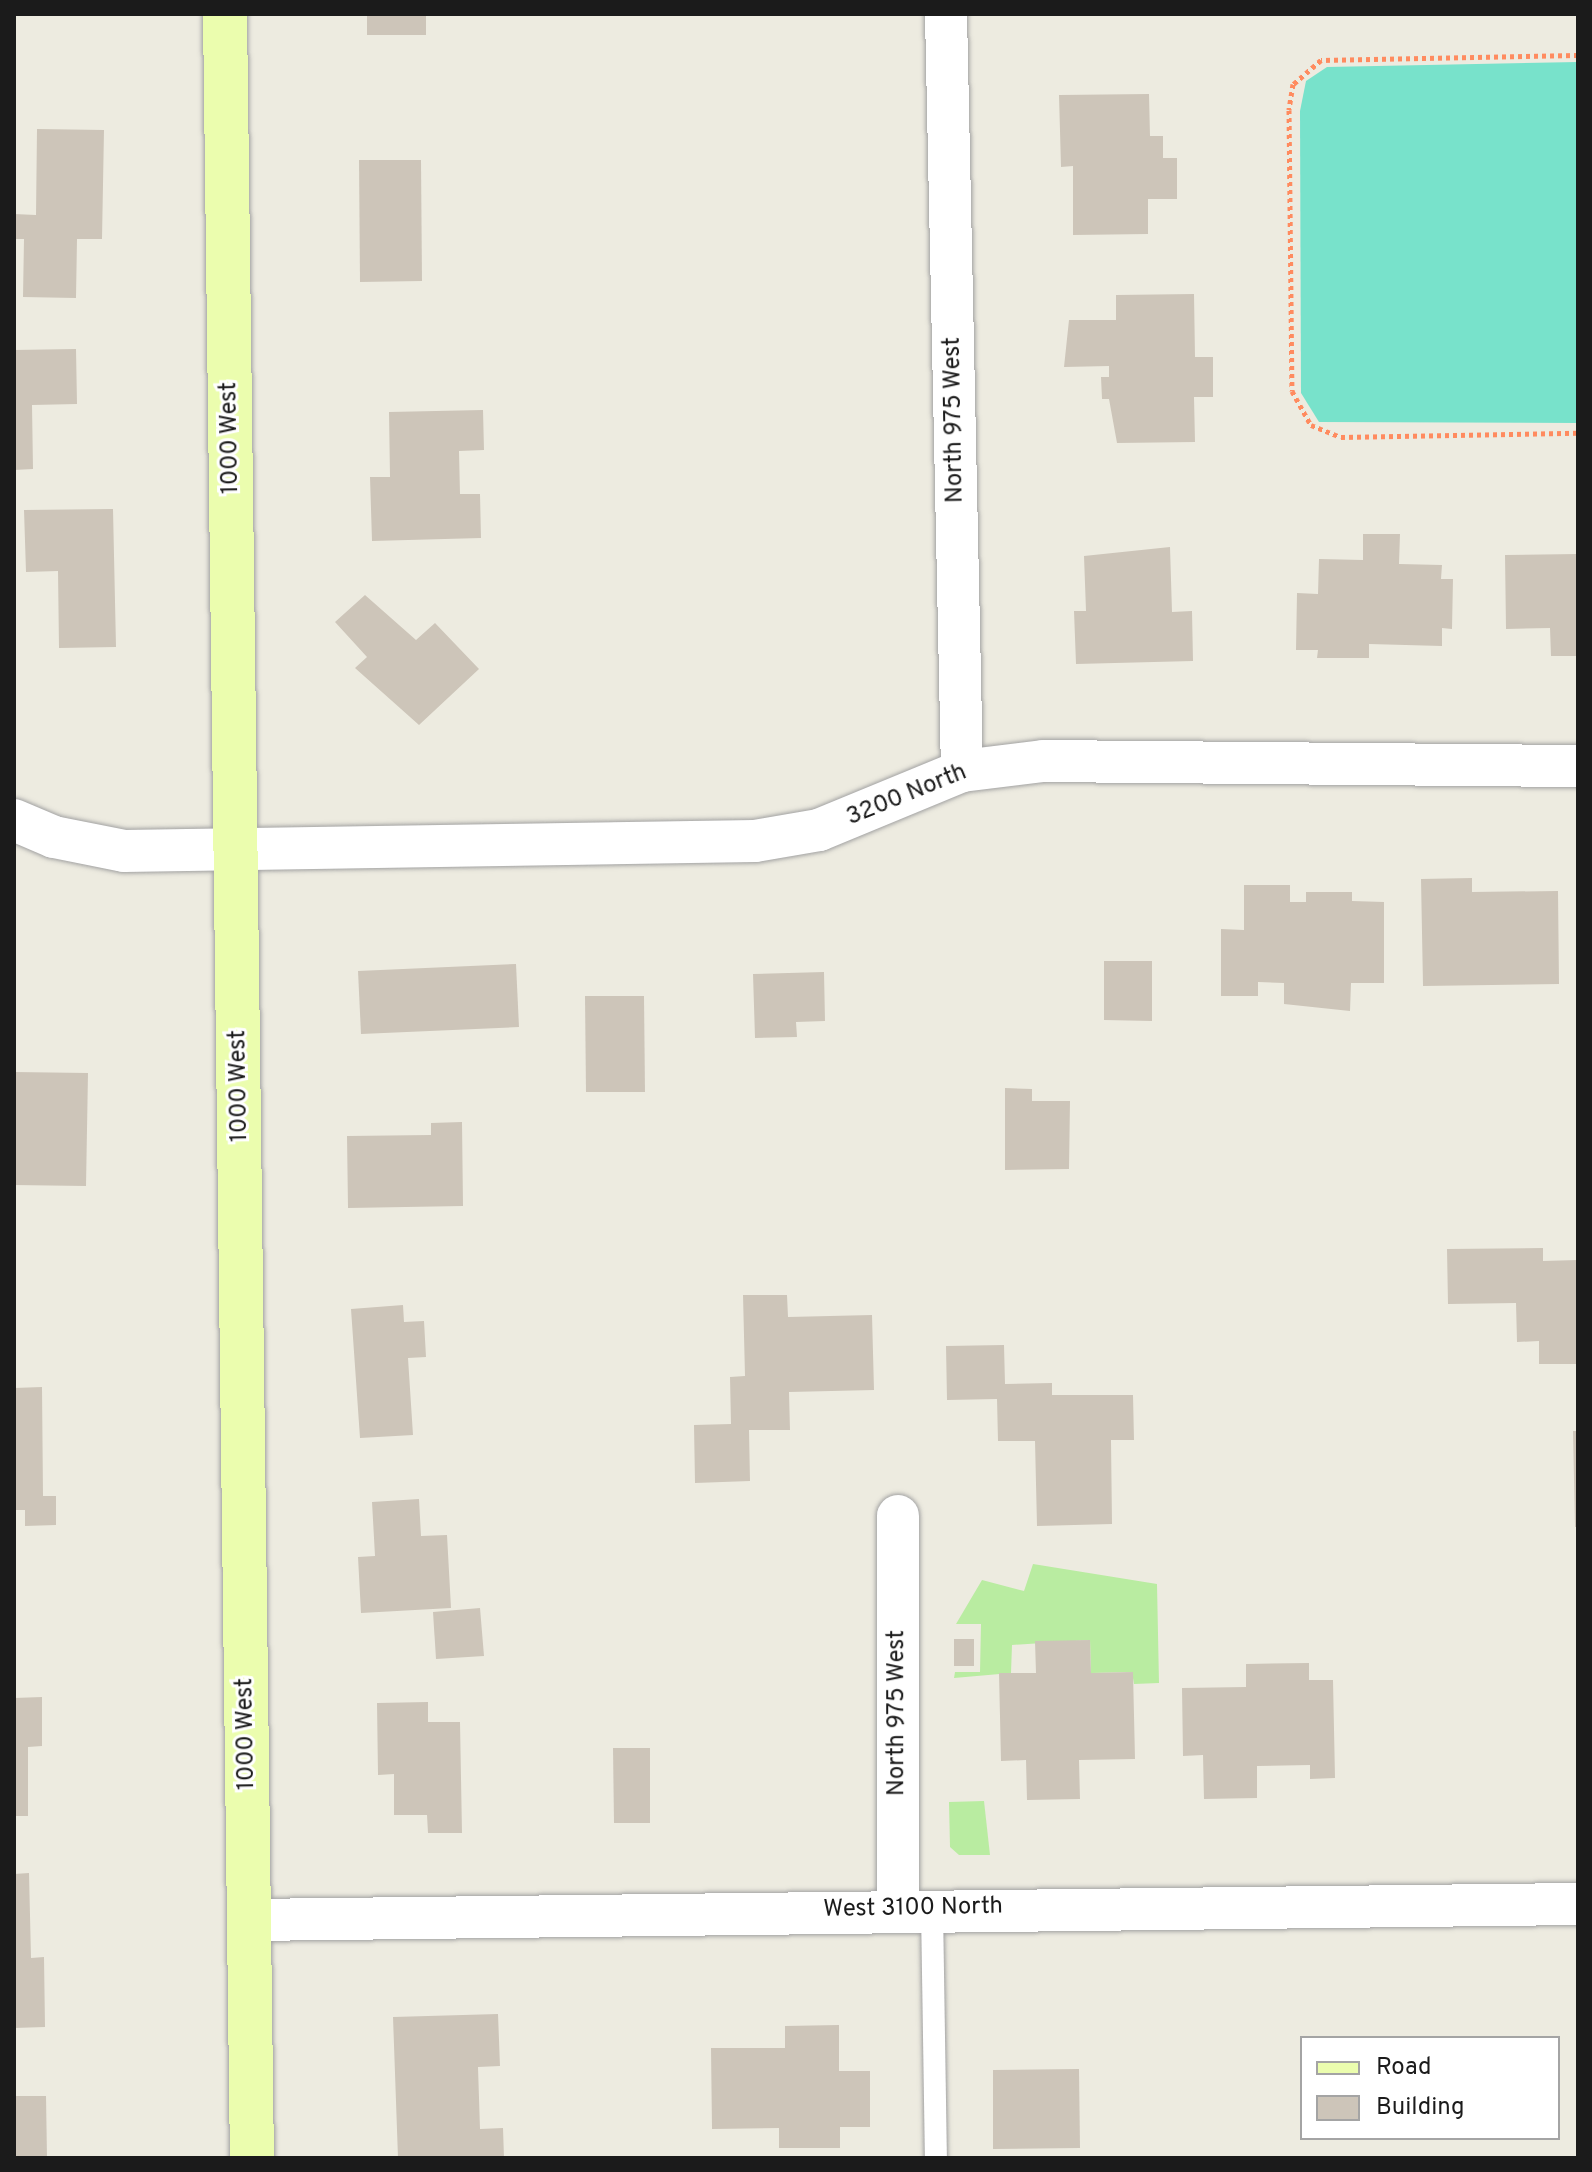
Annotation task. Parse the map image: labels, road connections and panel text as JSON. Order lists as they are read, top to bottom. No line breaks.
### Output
{"streets":{"street":["North 975 West","1000 West","3200 North","West 3100 North"]},"crossings":[["North 975 West","3200 North"],["North 975 West","West 3100 North"],["1000 West","3200 North"],["1000 West","West 3100 North"]],"legend":["Road","Building"]}
